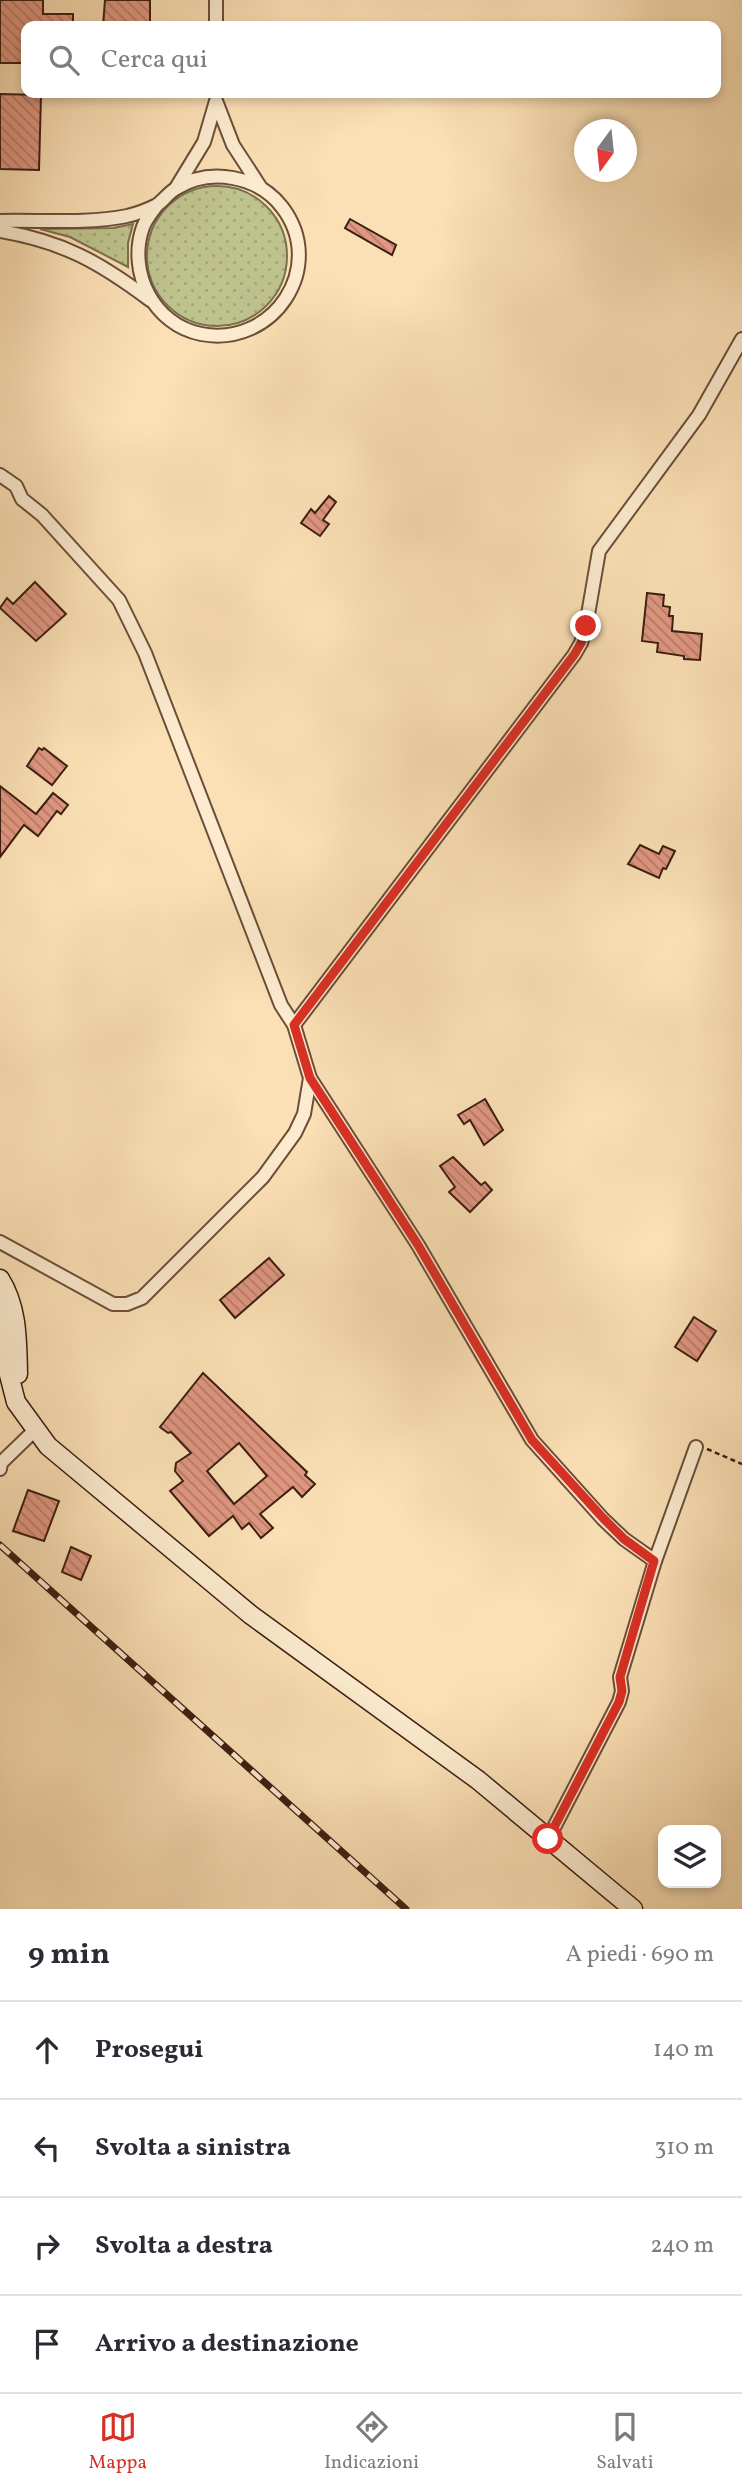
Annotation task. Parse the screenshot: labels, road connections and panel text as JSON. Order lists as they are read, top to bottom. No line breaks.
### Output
{"north":"bottom","page":{"search":"Cerca qui","heading":["9 min","A piedi · 690 m"],"list":[["Prosegui","140 m"],["Svolta a sinistra","310 m"],["Svolta a destra","240 m"],"Arrivo a destinazione"],"nav":["Mappa","Indicazioni","Salvati"]}}
